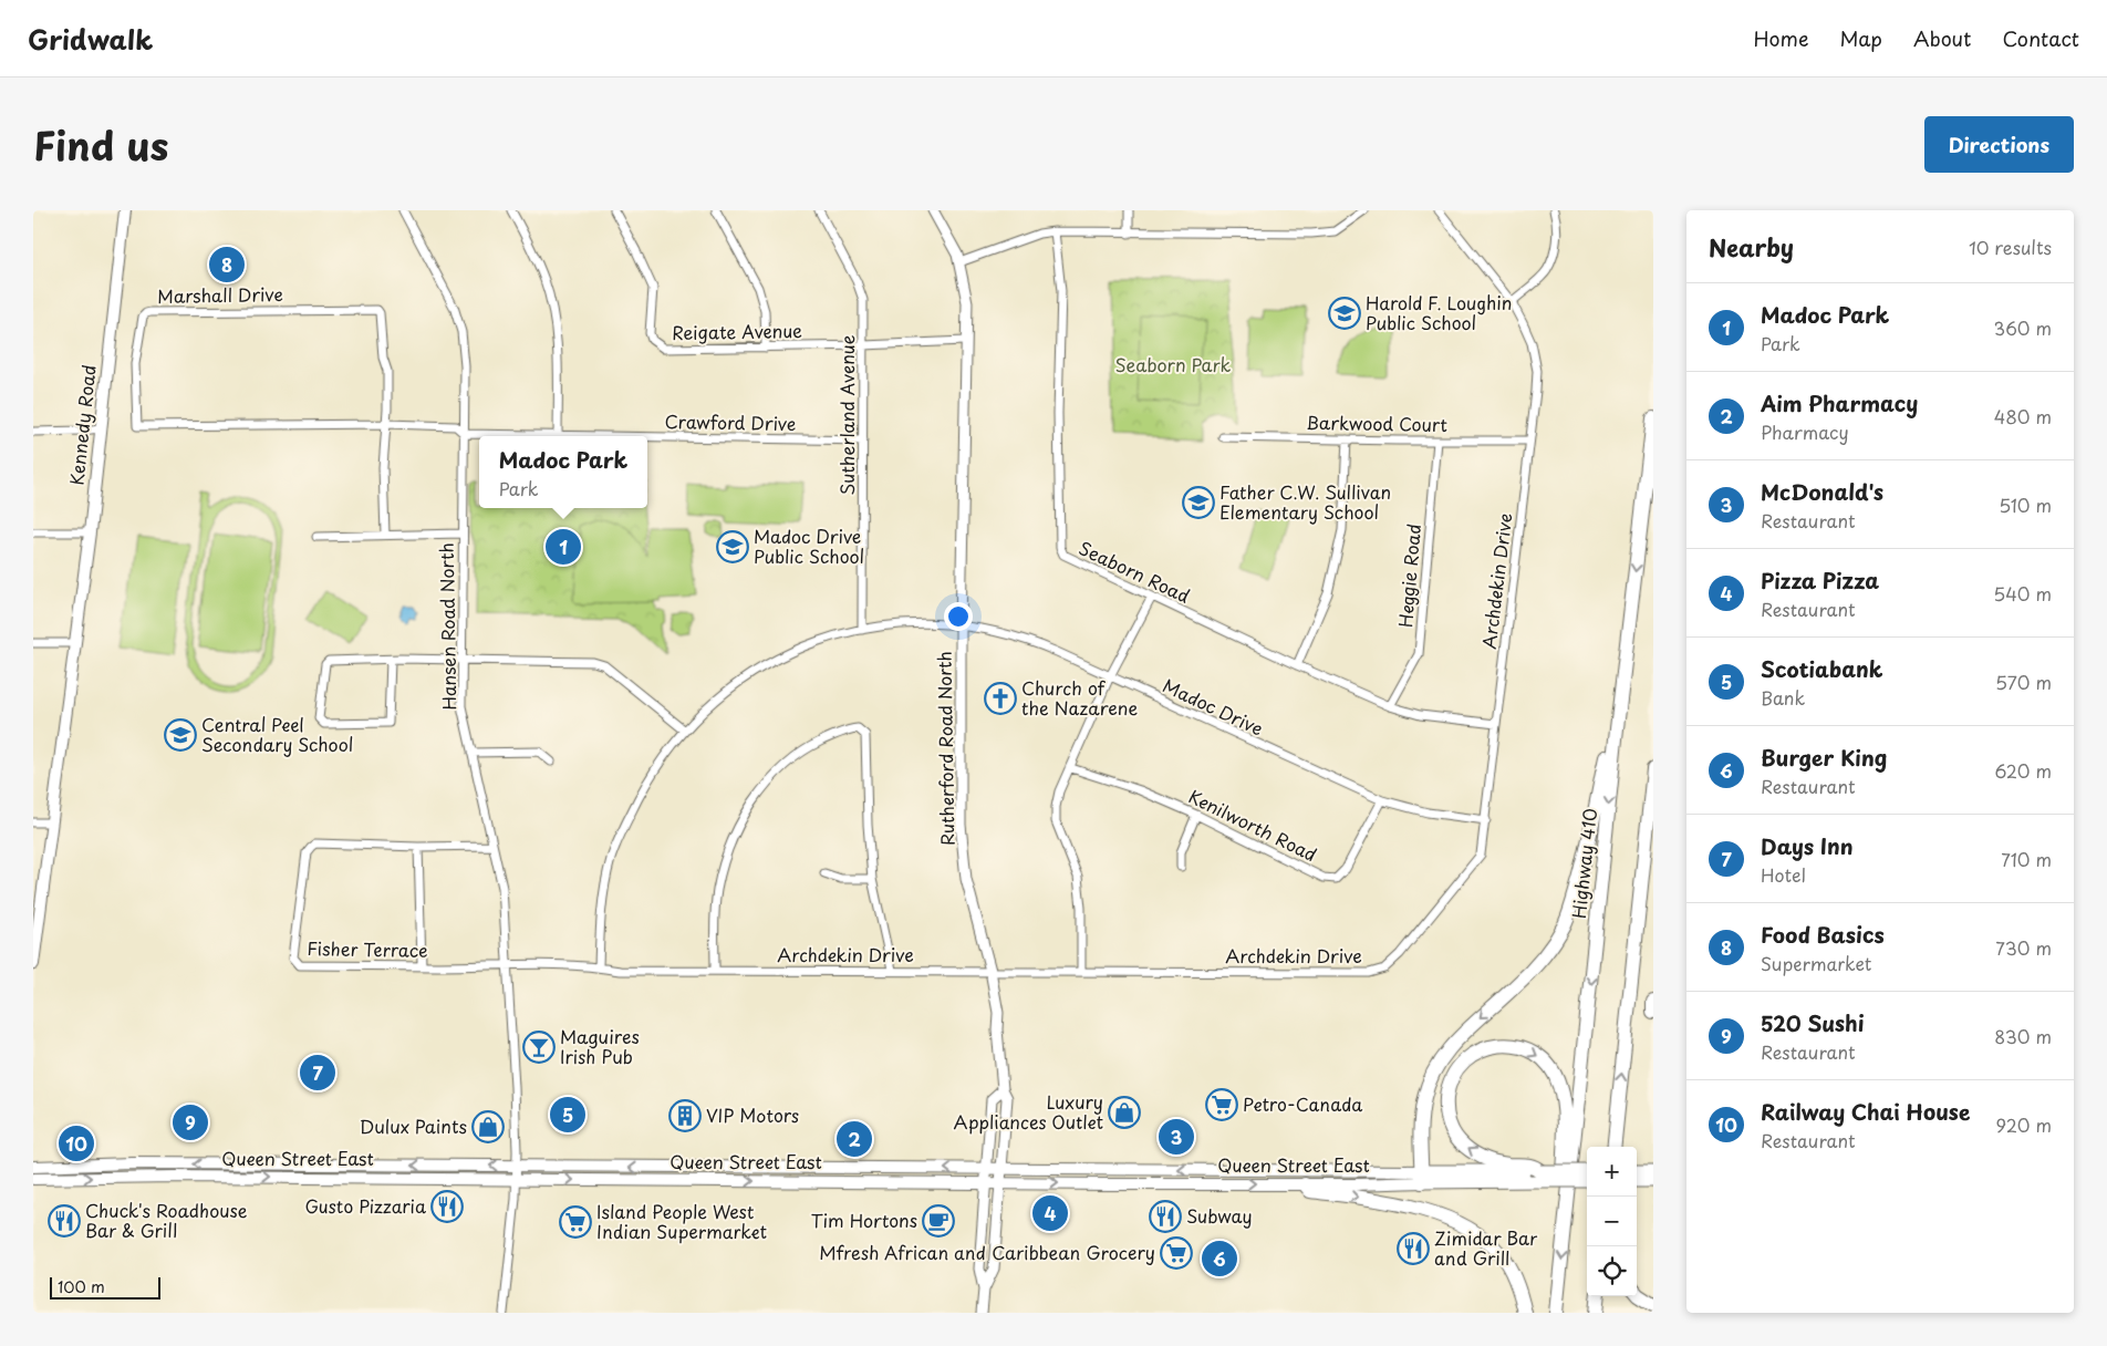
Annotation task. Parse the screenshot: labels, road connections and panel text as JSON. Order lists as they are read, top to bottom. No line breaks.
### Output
{"streets":{"highway":["Highway 410"],"main road":["Kennedy Road","Queen Street East"],"street":["Marshall Drive","Reigate Avenue","Sutherland Avenue","Crawford Drive","Barkwood Court","Seaborn Road","Heggie Road","Archdekin Drive","Hansen Road North","Madoc Drive","Rutherford Road North","Kenilworth Road","Fisher Terrace"]},"crossings":[["Marshall Drive","Crawford Drive"],["Marshall Drive","Hansen Road North"],["Reigate Avenue","Sutherland Avenue"],["Reigate Avenue","Rutherford Road North"],["Sutherland Avenue","Crawford Drive"],["Sutherland Avenue","Madoc Drive"],["Crawford Drive","Hansen Road North"],["Barkwood Court","Heggie Road"],["Barkwood Court","Archdekin Drive"],["Seaborn Road","Heggie Road"],["Seaborn Road","Archdekin Drive"],["Archdekin Drive","Hansen Road North"],["Archdekin Drive","Madoc Drive"],["Archdekin Drive","Rutherford Road North"],["Archdekin Drive","Fisher Terrace"],["Hansen Road North","Fisher Terrace"],["Hansen Road North","Queen Street East"],["Madoc Drive","Rutherford Road North"],["Madoc Drive","Kenilworth Road"],["Rutherford Road North","Queen Street East"]],"parks":["Seaborn Park"],"places":{"school or university":["Harold F. Loughin Public School","Father C.W. Sullivan Elementary School","Madoc Drive Public School","Central Peel Secondary School"],"church":["Church of the Nazarene"],"bar":["Maguires Irish Pub"],"supermarket":["Petro-Canada","Island People West Indian Supermarket","Mfresh African and Caribbean Grocery"],"shop":["Luxury Appliances Outlet","Dulux Paints"],"building":["VIP Motors"],"restaurant":["Gusto Pizzaria","Subway","Chuck's Roadhouse Bar & Grill","Zimidar Bar and Grill"],"cafe":["Tim Hortons"]},"scale_bar":"100 m","page":{"header":"Gridwalk","nav":["Home","Map","About","Contact"],"title":"Find us","buttons":"Directions","heading":["Nearby","10 results"],"pins":["8","1","7","5","9","3","2","10","4","6"],"list":[{"mark":"1","name":"Madoc Park","note":"Park","value":"360 m"},{"mark":"2","name":"Aim Pharmacy","note":"Pharmacy","value":"480 m"},{"mark":"3","name":"McDonald's","note":"Restaurant","value":"510 m"},{"mark":"4","name":"Pizza Pizza","note":"Restaurant","value":"540 m"},{"mark":"5","name":"Scotiabank","note":"Bank","value":"570 m"},{"mark":"6","name":"Burger King","note":"Restaurant","value":"620 m"},{"mark":"7","name":"Days Inn","note":"Hotel","value":"710 m"},{"mark":"8","name":"Food Basics","note":"Supermarket","value":"730 m"},{"mark":"9","name":"520 Sushi","note":"Restaurant","value":"830 m"},{"mark":"10","name":"Railway Chai House","note":"Restaurant","value":"920 m"}],"popup":["Madoc Park","Park"],"map_buttons":["+","−"],"scale":"100 m"}}
